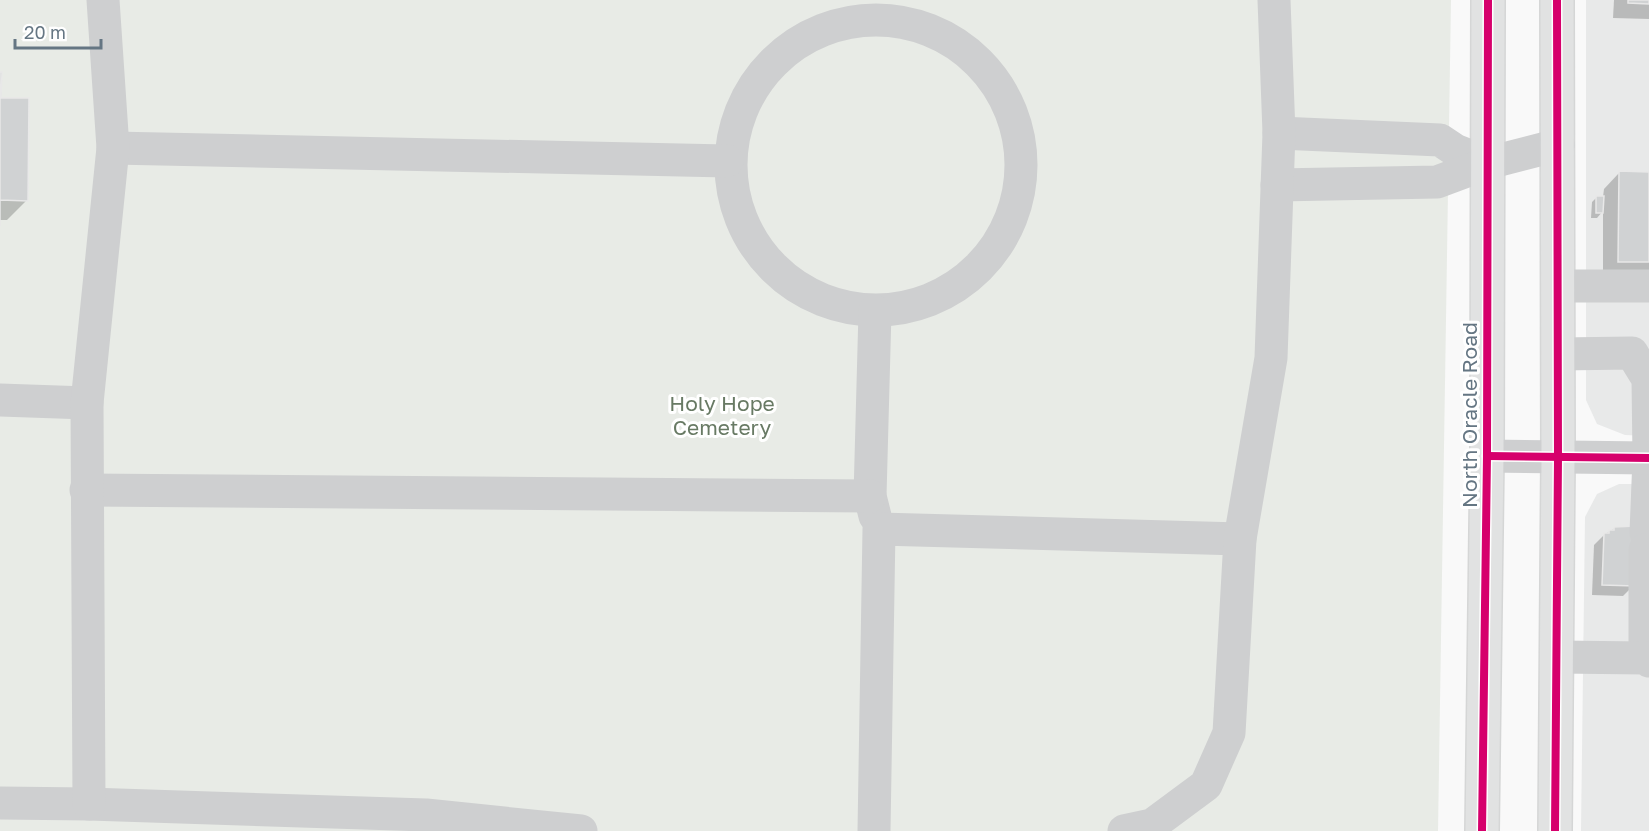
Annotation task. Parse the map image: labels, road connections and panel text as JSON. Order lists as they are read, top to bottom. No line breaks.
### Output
{"streets":{"highway":["North Oracle Road"]},"parks":["Holy Hope Cemetery"],"scale_bar":"20 m"}
